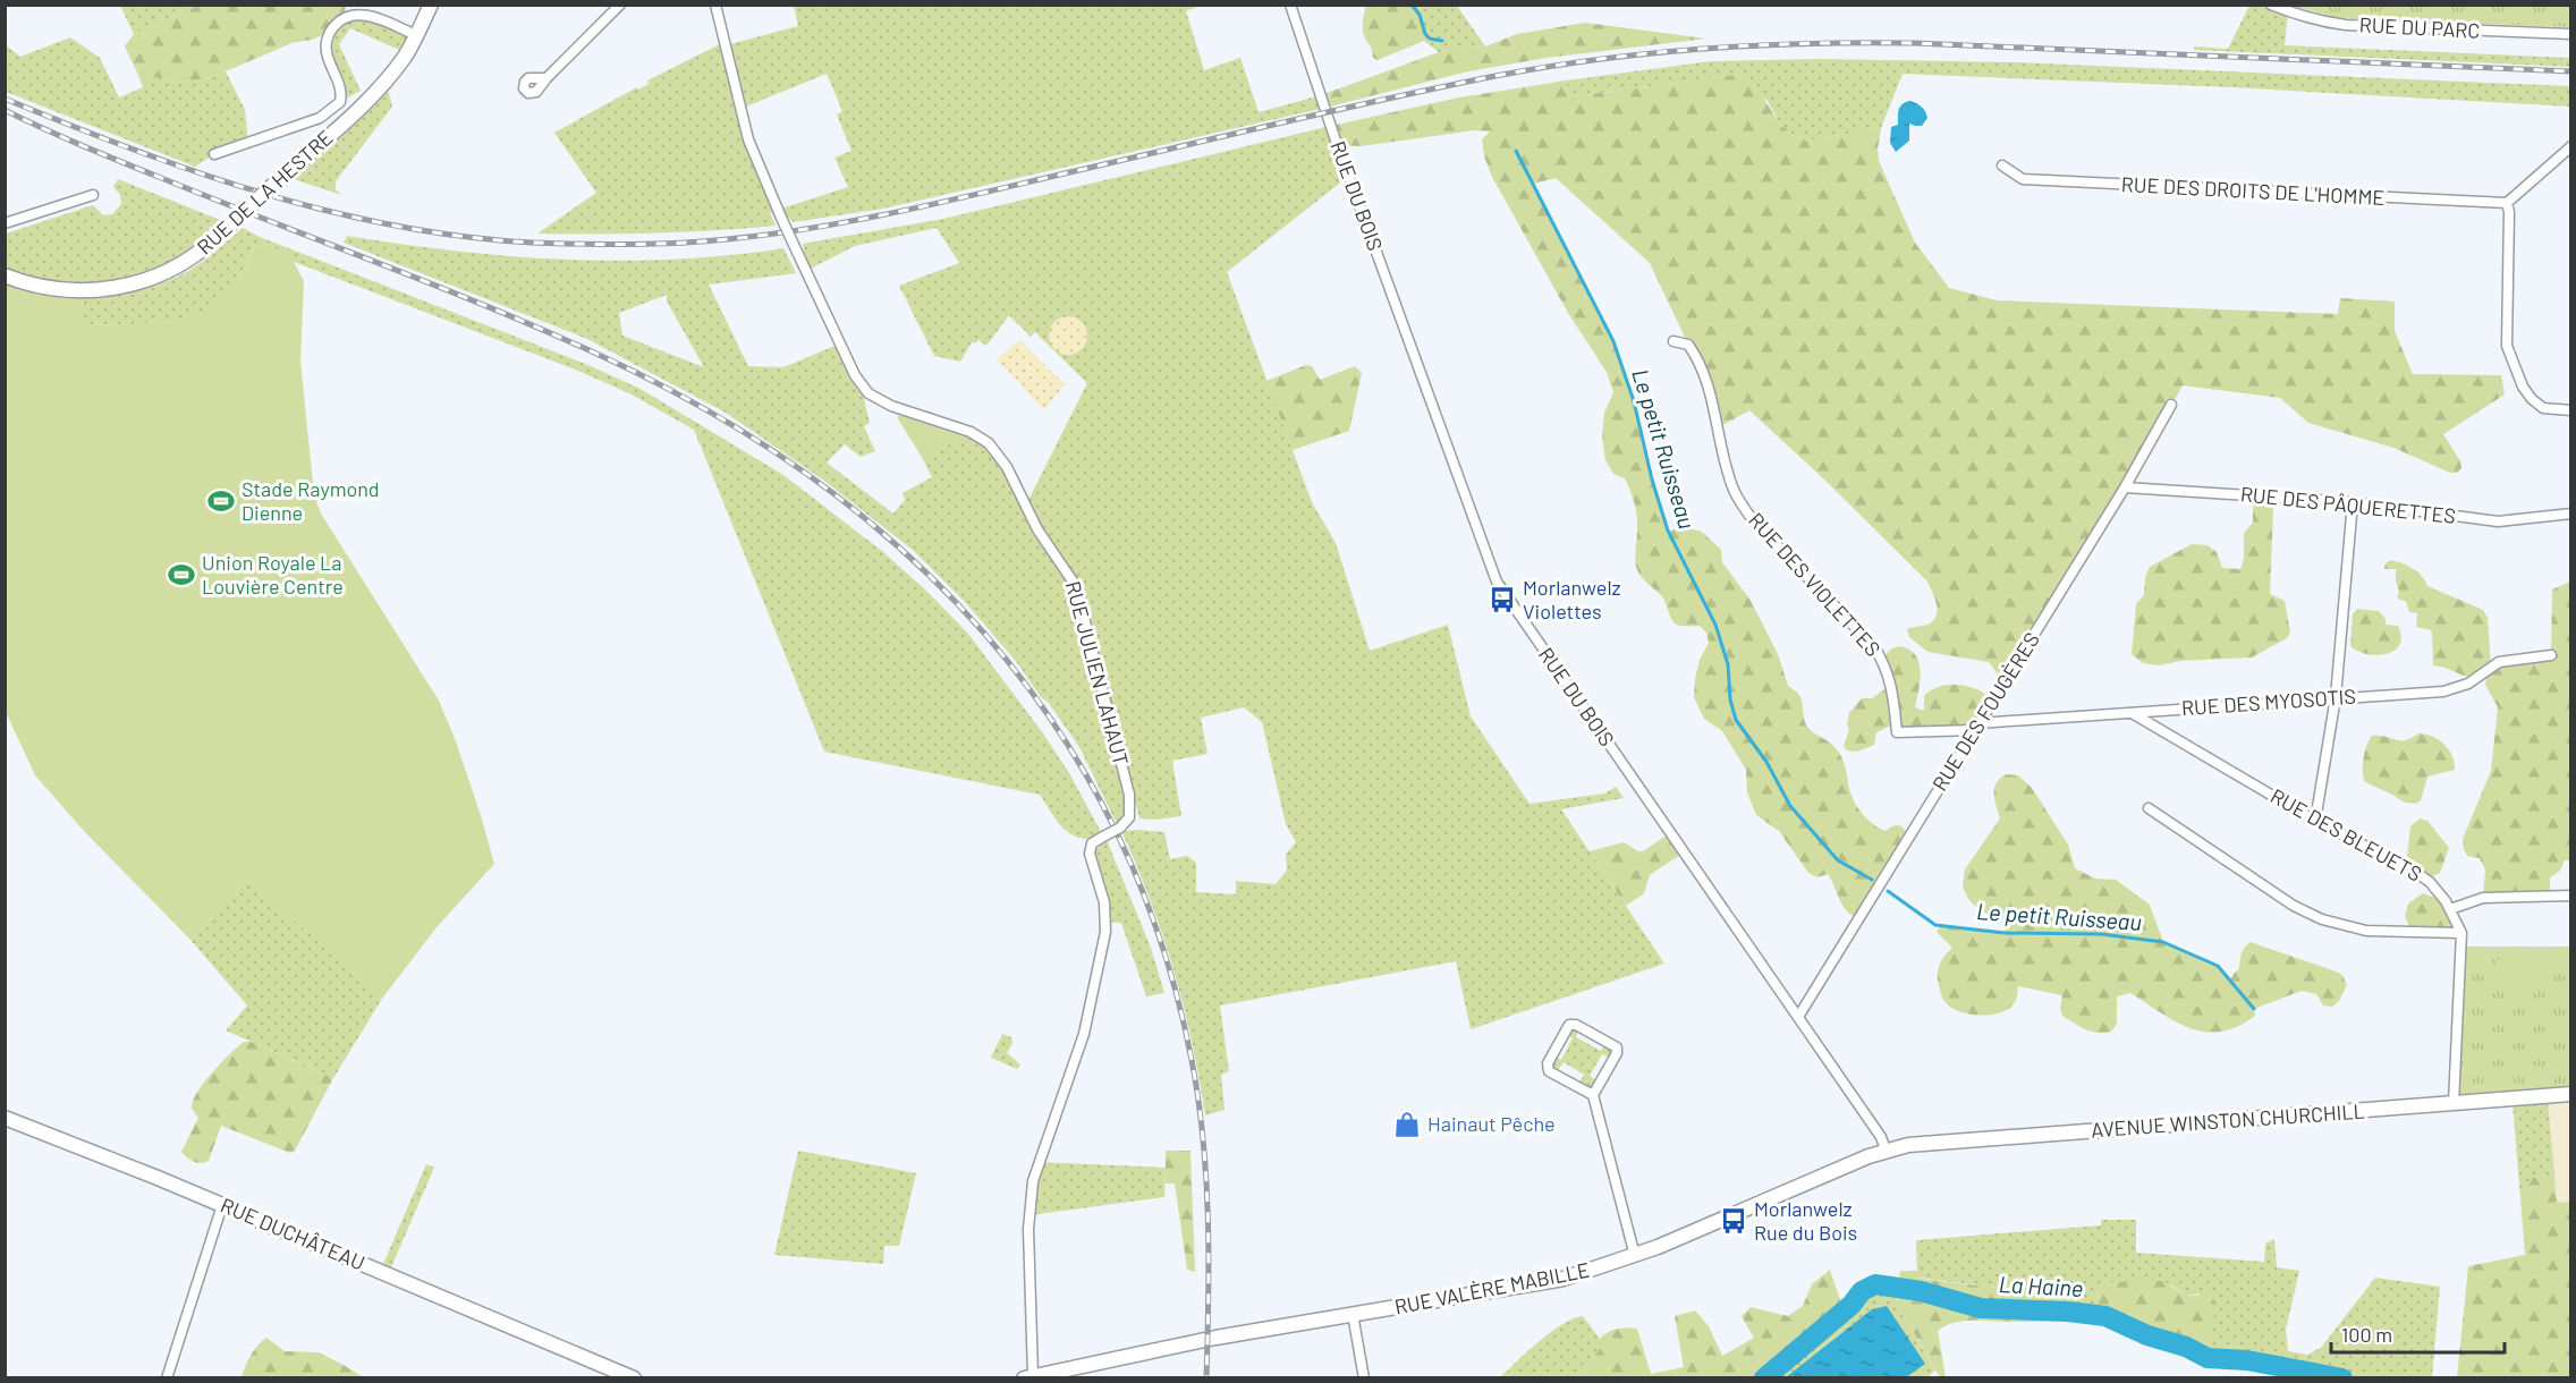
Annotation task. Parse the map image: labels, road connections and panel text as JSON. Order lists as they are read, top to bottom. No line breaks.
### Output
{"streets":{"street":["RUE DU PARC","RUE DES DROITS DE L'HOMME","RUE DE LA HESTRE","RUE DU BOIS","RUE DES PÂQUERETTES","RUE DES VIOLETTES","RUE JULIEN LAHAUT","RUE DES MYOSOTIS","RUE DES FOUGÈRES","RUE DES BLEUETS","AVENUE WINSTON CHURCHILL","RUE DUCHÂTEAU","RUE VALÈRE MABILLE"]},"crossings":[["RUE DU BOIS","RUE DES FOUGÈRES"],["RUE DU BOIS","AVENUE WINSTON CHURCHILL"],["RUE DU BOIS","RUE VALÈRE MABILLE"],["RUE DES PÂQUERETTES","RUE DES FOUGÈRES"],["RUE DES VIOLETTES","RUE DES MYOSOTIS"],["RUE DES VIOLETTES","RUE DES FOUGÈRES"],["RUE JULIEN LAHAUT","RUE VALÈRE MABILLE"],["RUE DES MYOSOTIS","RUE DES FOUGÈRES"],["RUE DES MYOSOTIS","RUE DES BLEUETS"],["RUE DES BLEUETS","AVENUE WINSTON CHURCHILL"],["AVENUE WINSTON CHURCHILL","RUE VALÈRE MABILLE"]],"water":["Le petit Ruisseau","La Haine"],"places":{"sports":["Stade Raymond Dienne","Union Royale La Louvière Centre"],"bus stop":["Morlanwelz Violettes","Morlanwelz Rue du Bois"],"shop":["Hainaut Pêche"]},"scale_bar":"100 m"}
